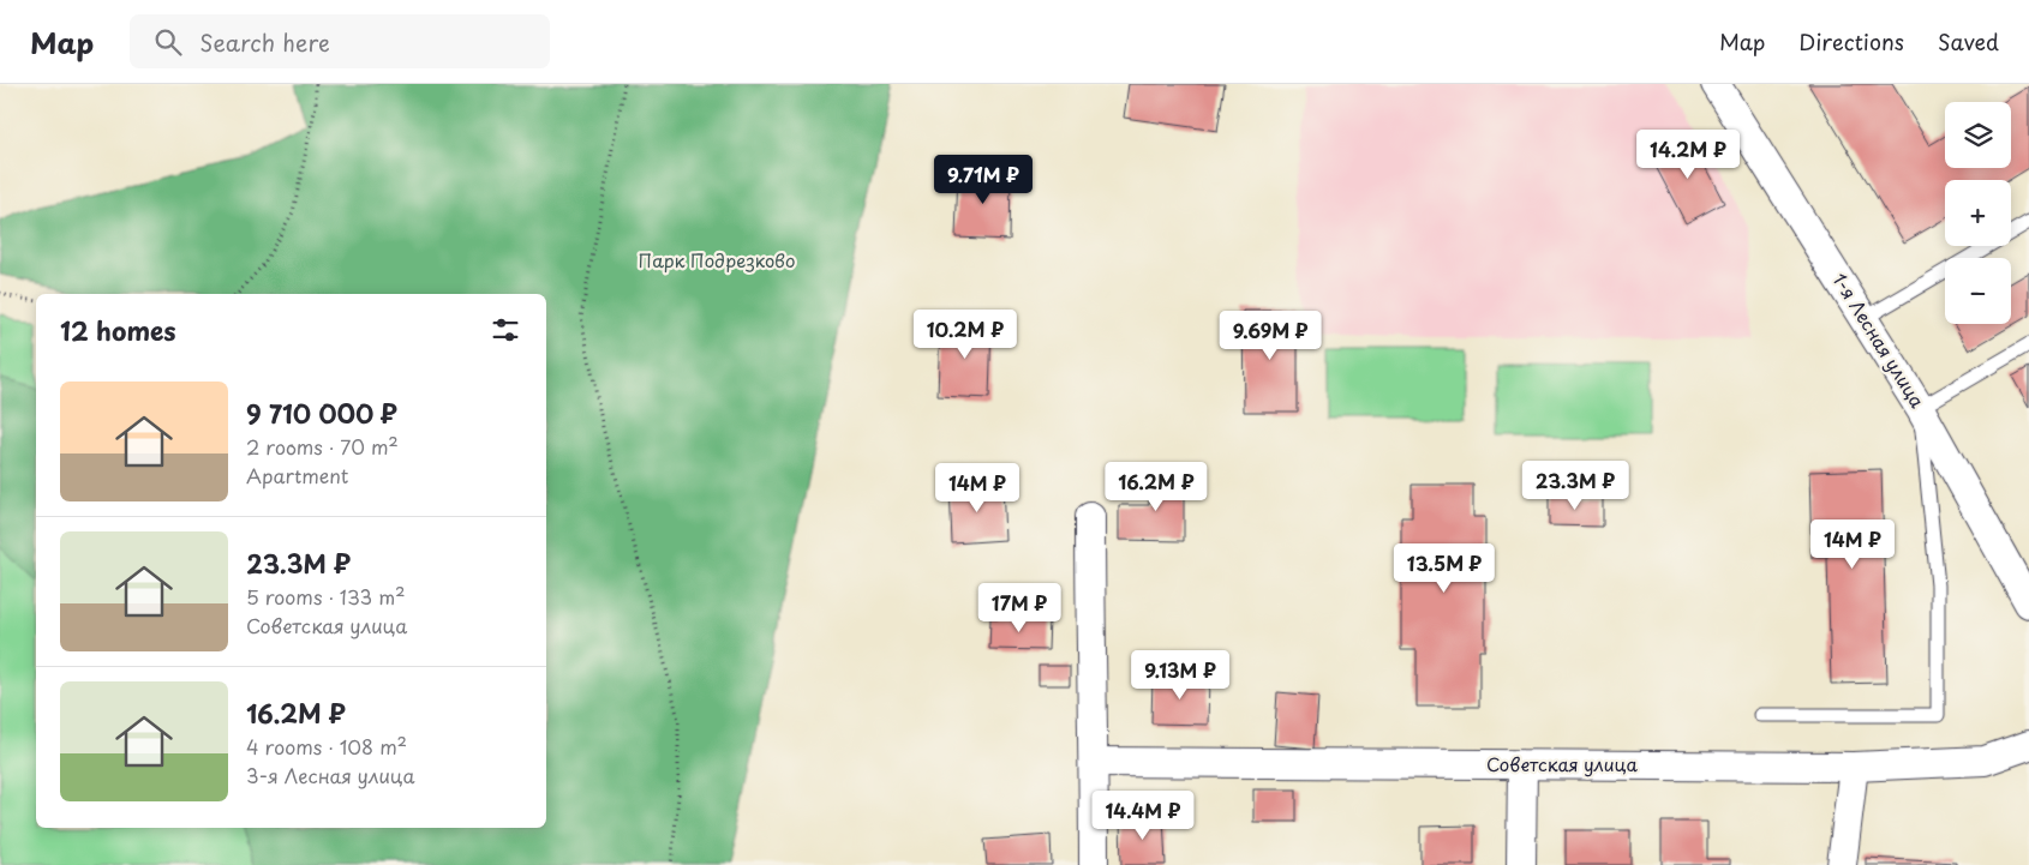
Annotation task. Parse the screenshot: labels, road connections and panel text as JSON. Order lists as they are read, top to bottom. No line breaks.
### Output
{"streets":{"street":["1-я Лесная улица","Советская улица"]},"parks":["Парк Подрезково"],"page":{"header":"Map","search":"Search here","nav":["Map","Directions","Saved"],"map_buttons":["+","−"],"price":["14.2M ₽","9.71M ₽","10.2M ₽","9.69M ₽","23.3M ₽","16.2M ₽","14M ₽","14M ₽","13.5M ₽","17M ₽","9.13M ₽","14.4M ₽"],"heading":"12 homes","list":[{"name":"9 710 000 ₽","note":"2 rooms · 70 m² · Apartment"},{"name":"23.3M ₽","note":"5 rooms · 133 m² · Советская улица"},{"name":"16.2M ₽","note":"4 rooms · 108 m² · 3-я Лесная улица"}]}}
